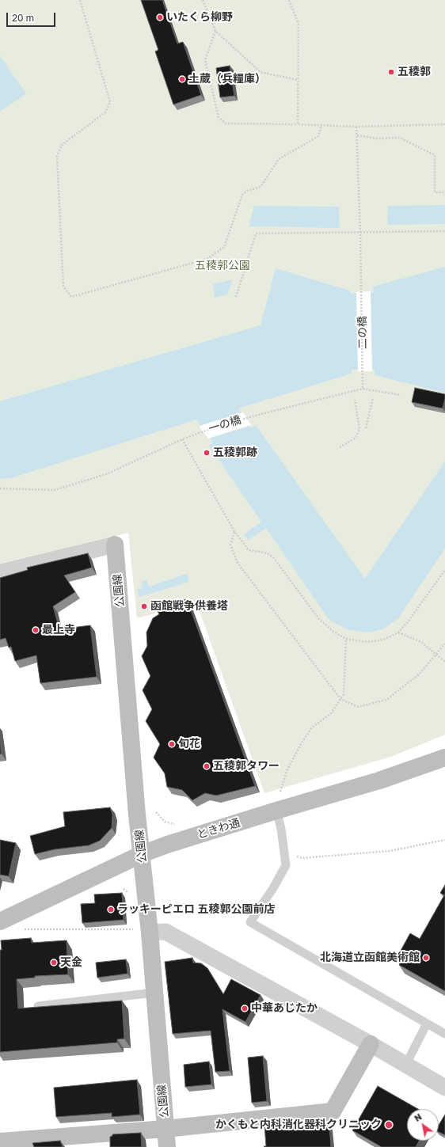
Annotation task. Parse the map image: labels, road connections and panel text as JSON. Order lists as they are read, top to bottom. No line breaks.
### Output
{"streets":{"street":["公園線","ときわ通"],"path":["二の橋","一の橋"]},"crossings":[["二の橋","一の橋"],["公園線","ときわ通"]],"parks":["五稜郭公園"],"places":["いたくら柳野","五稜郭","土蔵（兵糧庫）","五稜郭跡","函館戦争供養塔","最上寺","旬花","五稜郭タワー","ラッキーピエロ 五稜郭公園前店","北海道立函館美術館","天金","中華あじたか","かくもと内科消化器科クリニック"],"scale_bar":"20 m","north":"top left"}
